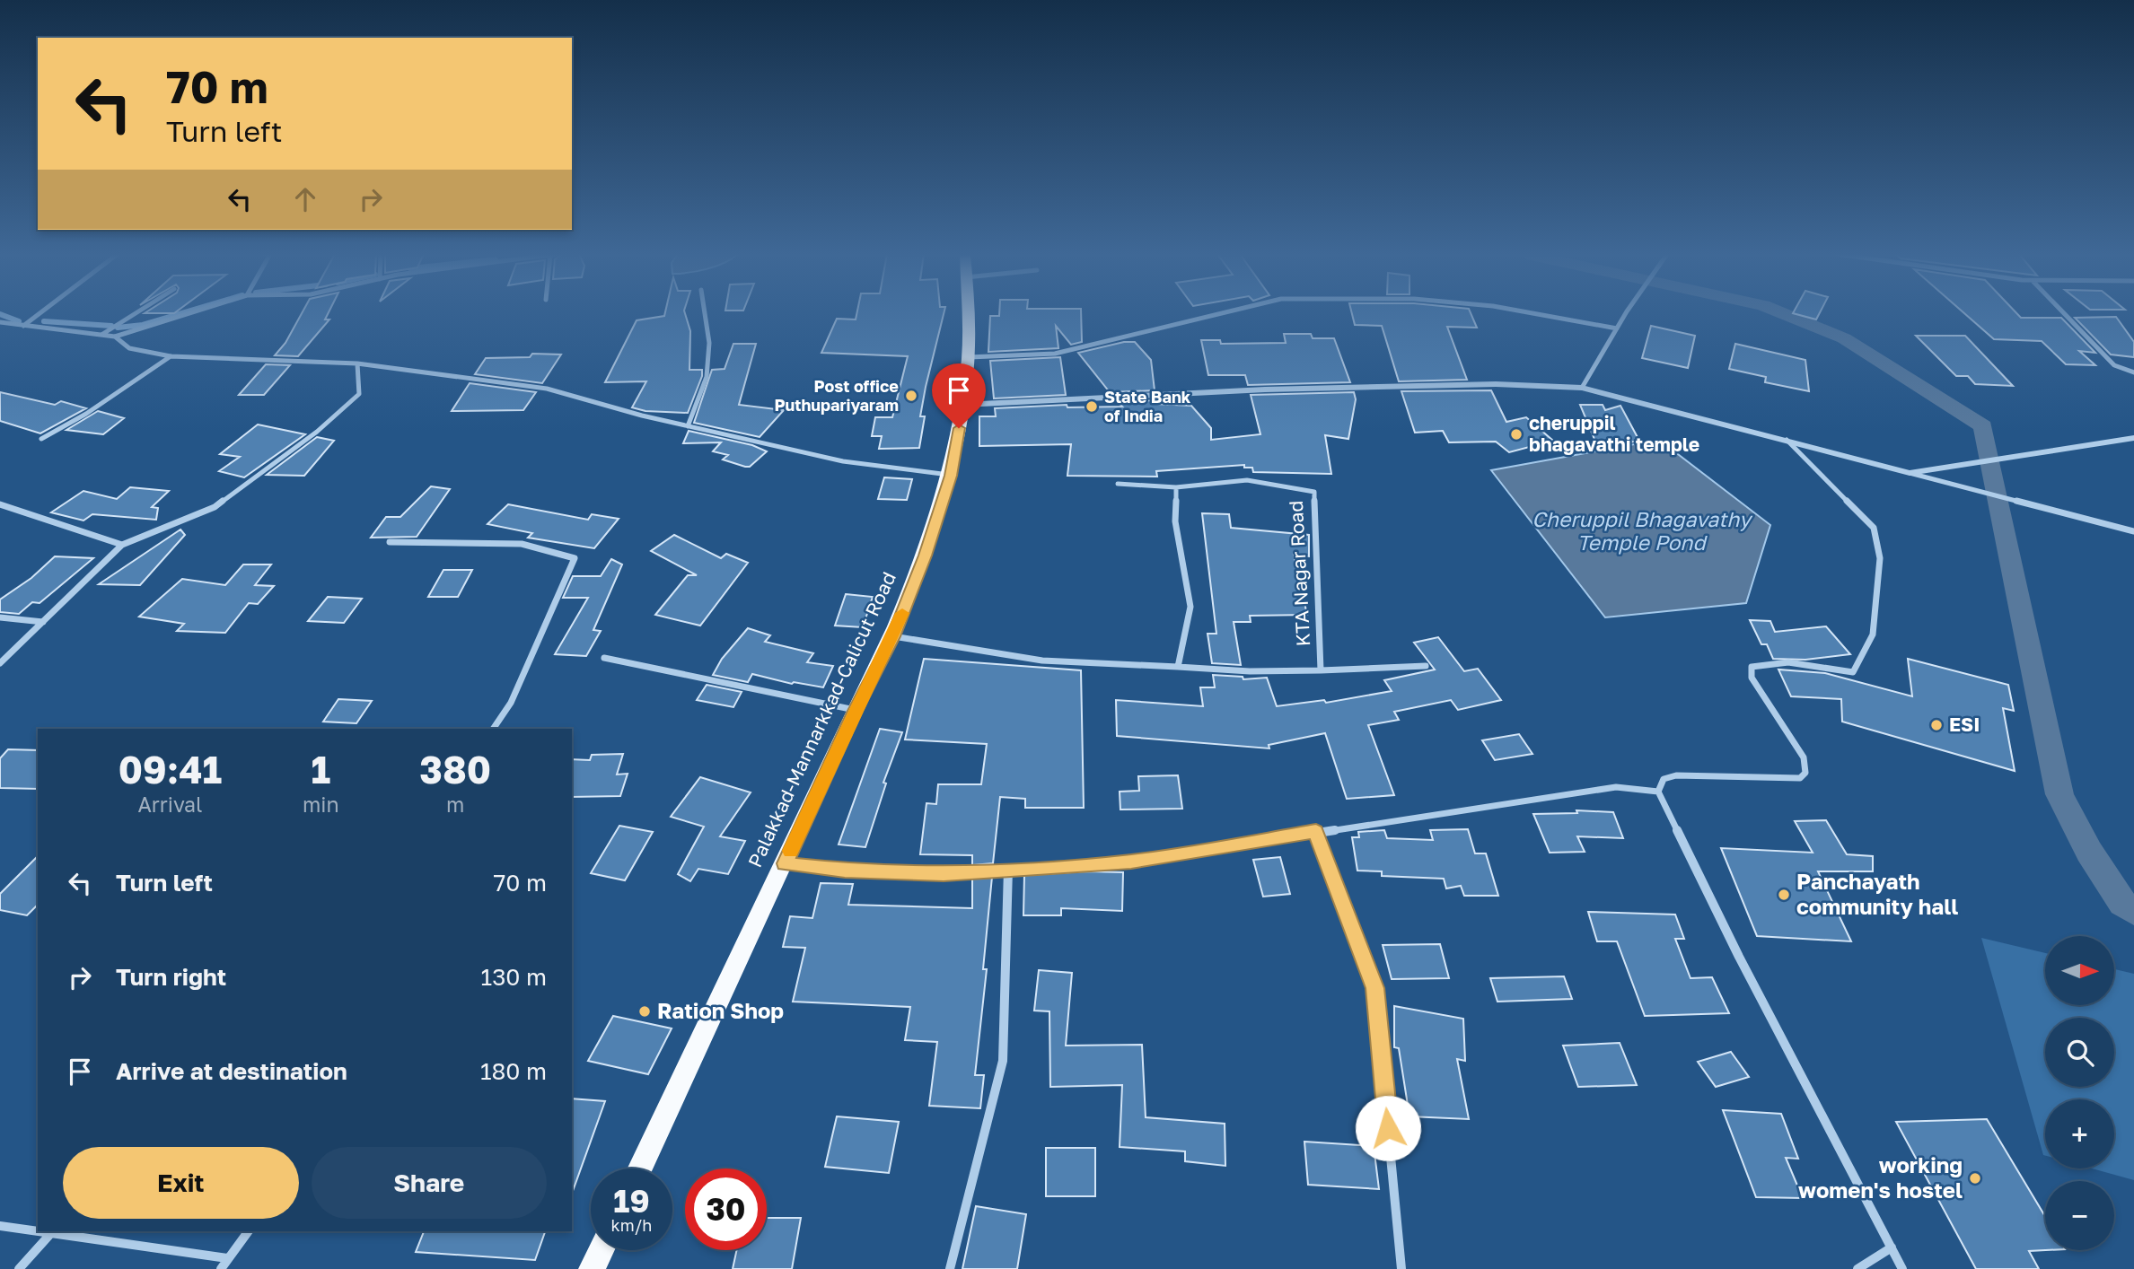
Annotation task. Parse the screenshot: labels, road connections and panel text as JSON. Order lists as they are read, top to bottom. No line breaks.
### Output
{"streets":{"highway":["Palakkad-Mannarkkad-Calicut Road"],"street":["KTA Nagar Road"]},"crossings":[["KTA Nagar Road","Palakkad-Mannarkkad-Calicut Road"]],"water":["Cheruppil Bhagavathy Temple Pond"],"places":["Post office Puthupariyaram","State Bank of India","cheruppil bhagavathi temple","ESI","Panchayath community hall","Ration Shop","working women's hostel"],"north":"right","page":{"turn":["70 m","Turn left"],"eta":["09:41","Arrival","1","min","380","m"],"list":[{"name":"Turn left","value":"70 m"},{"name":"Turn right","value":"130 m"},{"name":"Arrive at destination","value":"180 m"}],"map_buttons":["+","−"],"buttons":["Exit","Share"],"speed":"19 km/h","limit":"30"}}
